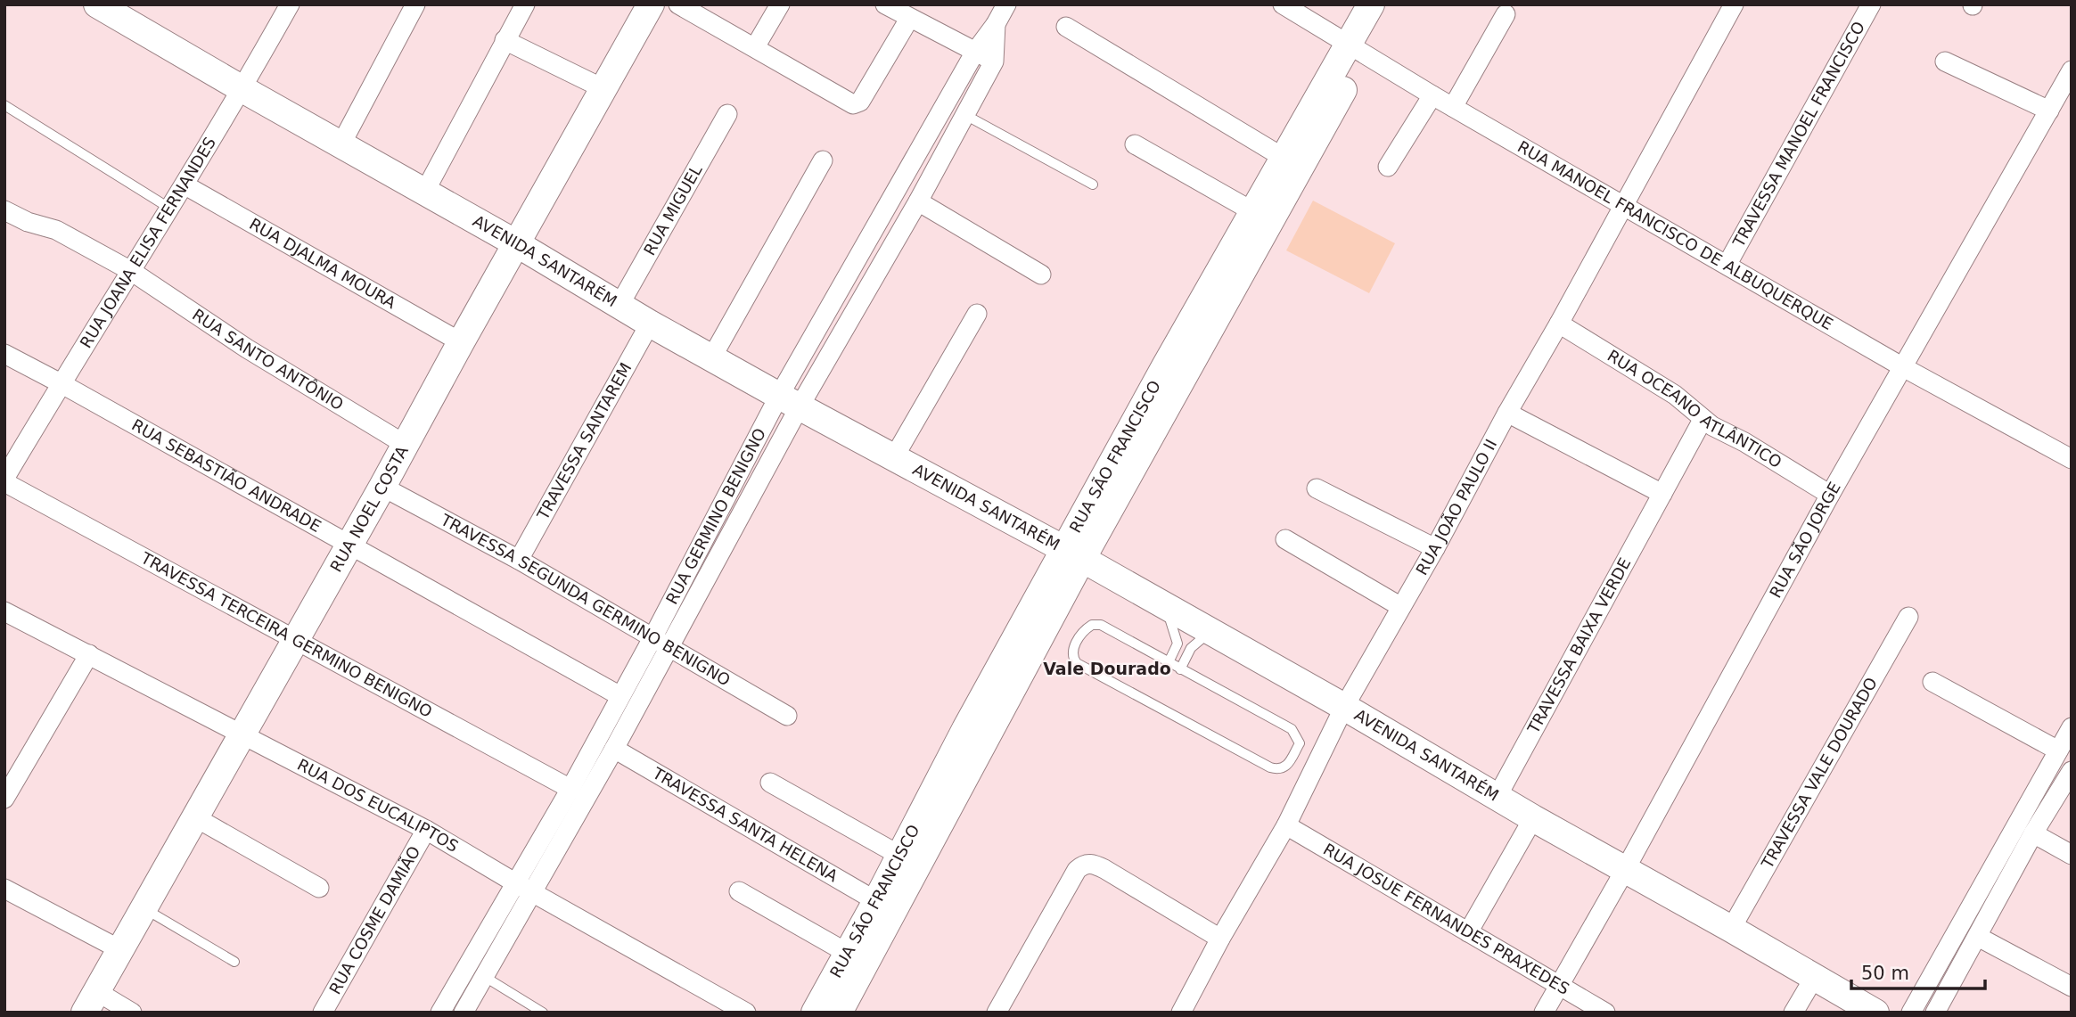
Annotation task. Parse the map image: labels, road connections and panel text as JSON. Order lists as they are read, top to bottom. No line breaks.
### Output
{"streets":{"street":["TRAVESSA MANOEL FRANCISCO","RUA MIGUEL","RUA MANOEL FRANCISCO DE ALBUQUERQUE","RUA JOANA ELISA FERNANDES","AVENIDA SANTARÉM","RUA DJALMA MOURA","RUA SANTO ANTÔNIO","RUA OCEANO ATLÂNTICO","TRAVESSA SANTAREM","RUA SÃO FRANCISCO","RUA SEBASTIÃO ANDRADE","RUA JOÃO PAULO II","RUA NOEL COSTA","RUA GERMINO BENIGNO","RUA SÃO JORGE","TRAVESSA SEGUNDA GERMINO BENIGNO","TRAVESSA TERCEIRA GERMINO BENIGNO","TRAVESSA BAIXA VERDE","TRAVESSA VALE DOURADO","RUA DOS EUCALIPTOS","TRAVESSA SANTA HELENA","RUA JOSUE FERNANDES PRAXEDES","RUA COSME DAMIÃO"]},"crossings":[["TRAVESSA MANOEL FRANCISCO","RUA MANOEL FRANCISCO DE ALBUQUERQUE"],["RUA MIGUEL","AVENIDA SANTARÉM"],["RUA MANOEL FRANCISCO DE ALBUQUERQUE","RUA SÃO FRANCISCO"],["RUA MANOEL FRANCISCO DE ALBUQUERQUE","RUA JOÃO PAULO II"],["RUA MANOEL FRANCISCO DE ALBUQUERQUE","RUA SÃO JORGE"],["RUA JOANA ELISA FERNANDES","AVENIDA SANTARÉM"],["RUA JOANA ELISA FERNANDES","RUA DJALMA MOURA"],["RUA JOANA ELISA FERNANDES","RUA SANTO ANTÔNIO"],["RUA JOANA ELISA FERNANDES","RUA SEBASTIÃO ANDRADE"],["RUA JOANA ELISA FERNANDES","TRAVESSA TERCEIRA GERMINO BENIGNO"],["AVENIDA SANTARÉM","TRAVESSA SANTAREM"],["AVENIDA SANTARÉM","RUA SÃO FRANCISCO"],["AVENIDA SANTARÉM","RUA JOÃO PAULO II"],["AVENIDA SANTARÉM","RUA NOEL COSTA"],["AVENIDA SANTARÉM","RUA GERMINO BENIGNO"],["AVENIDA SANTARÉM","RUA SÃO JORGE"],["AVENIDA SANTARÉM","TRAVESSA BAIXA VERDE"],["AVENIDA SANTARÉM","TRAVESSA VALE DOURADO"],["RUA DJALMA MOURA","RUA NOEL COSTA"],["RUA SANTO ANTÔNIO","RUA NOEL COSTA"],["RUA OCEANO ATLÂNTICO","RUA JOÃO PAULO II"],["RUA OCEANO ATLÂNTICO","RUA SÃO JORGE"],["RUA OCEANO ATLÂNTICO","TRAVESSA BAIXA VERDE"],["TRAVESSA SANTAREM","TRAVESSA SEGUNDA GERMINO BENIGNO"],["RUA SÃO FRANCISCO","TRAVESSA SANTA HELENA"],["RUA SEBASTIÃO ANDRADE","RUA NOEL COSTA"],["RUA SEBASTIÃO ANDRADE","RUA GERMINO BENIGNO"],["RUA JOÃO PAULO II","RUA JOSUE FERNANDES PRAXEDES"],["RUA NOEL COSTA","TRAVESSA SEGUNDA GERMINO BENIGNO"],["RUA NOEL COSTA","TRAVESSA TERCEIRA GERMINO BENIGNO"],["RUA NOEL COSTA","RUA DOS EUCALIPTOS"],["RUA GERMINO BENIGNO","TRAVESSA SEGUNDA GERMINO BENIGNO"],["RUA GERMINO BENIGNO","TRAVESSA TERCEIRA GERMINO BENIGNO"],["RUA GERMINO BENIGNO","RUA DOS EUCALIPTOS"],["RUA GERMINO BENIGNO","TRAVESSA SANTA HELENA"],["RUA SÃO JORGE","RUA JOSUE FERNANDES PRAXEDES"],["RUA DOS EUCALIPTOS","RUA COSME DAMIÃO"]],"districts":["Vale Dourado"],"scale_bar":"50 m"}
